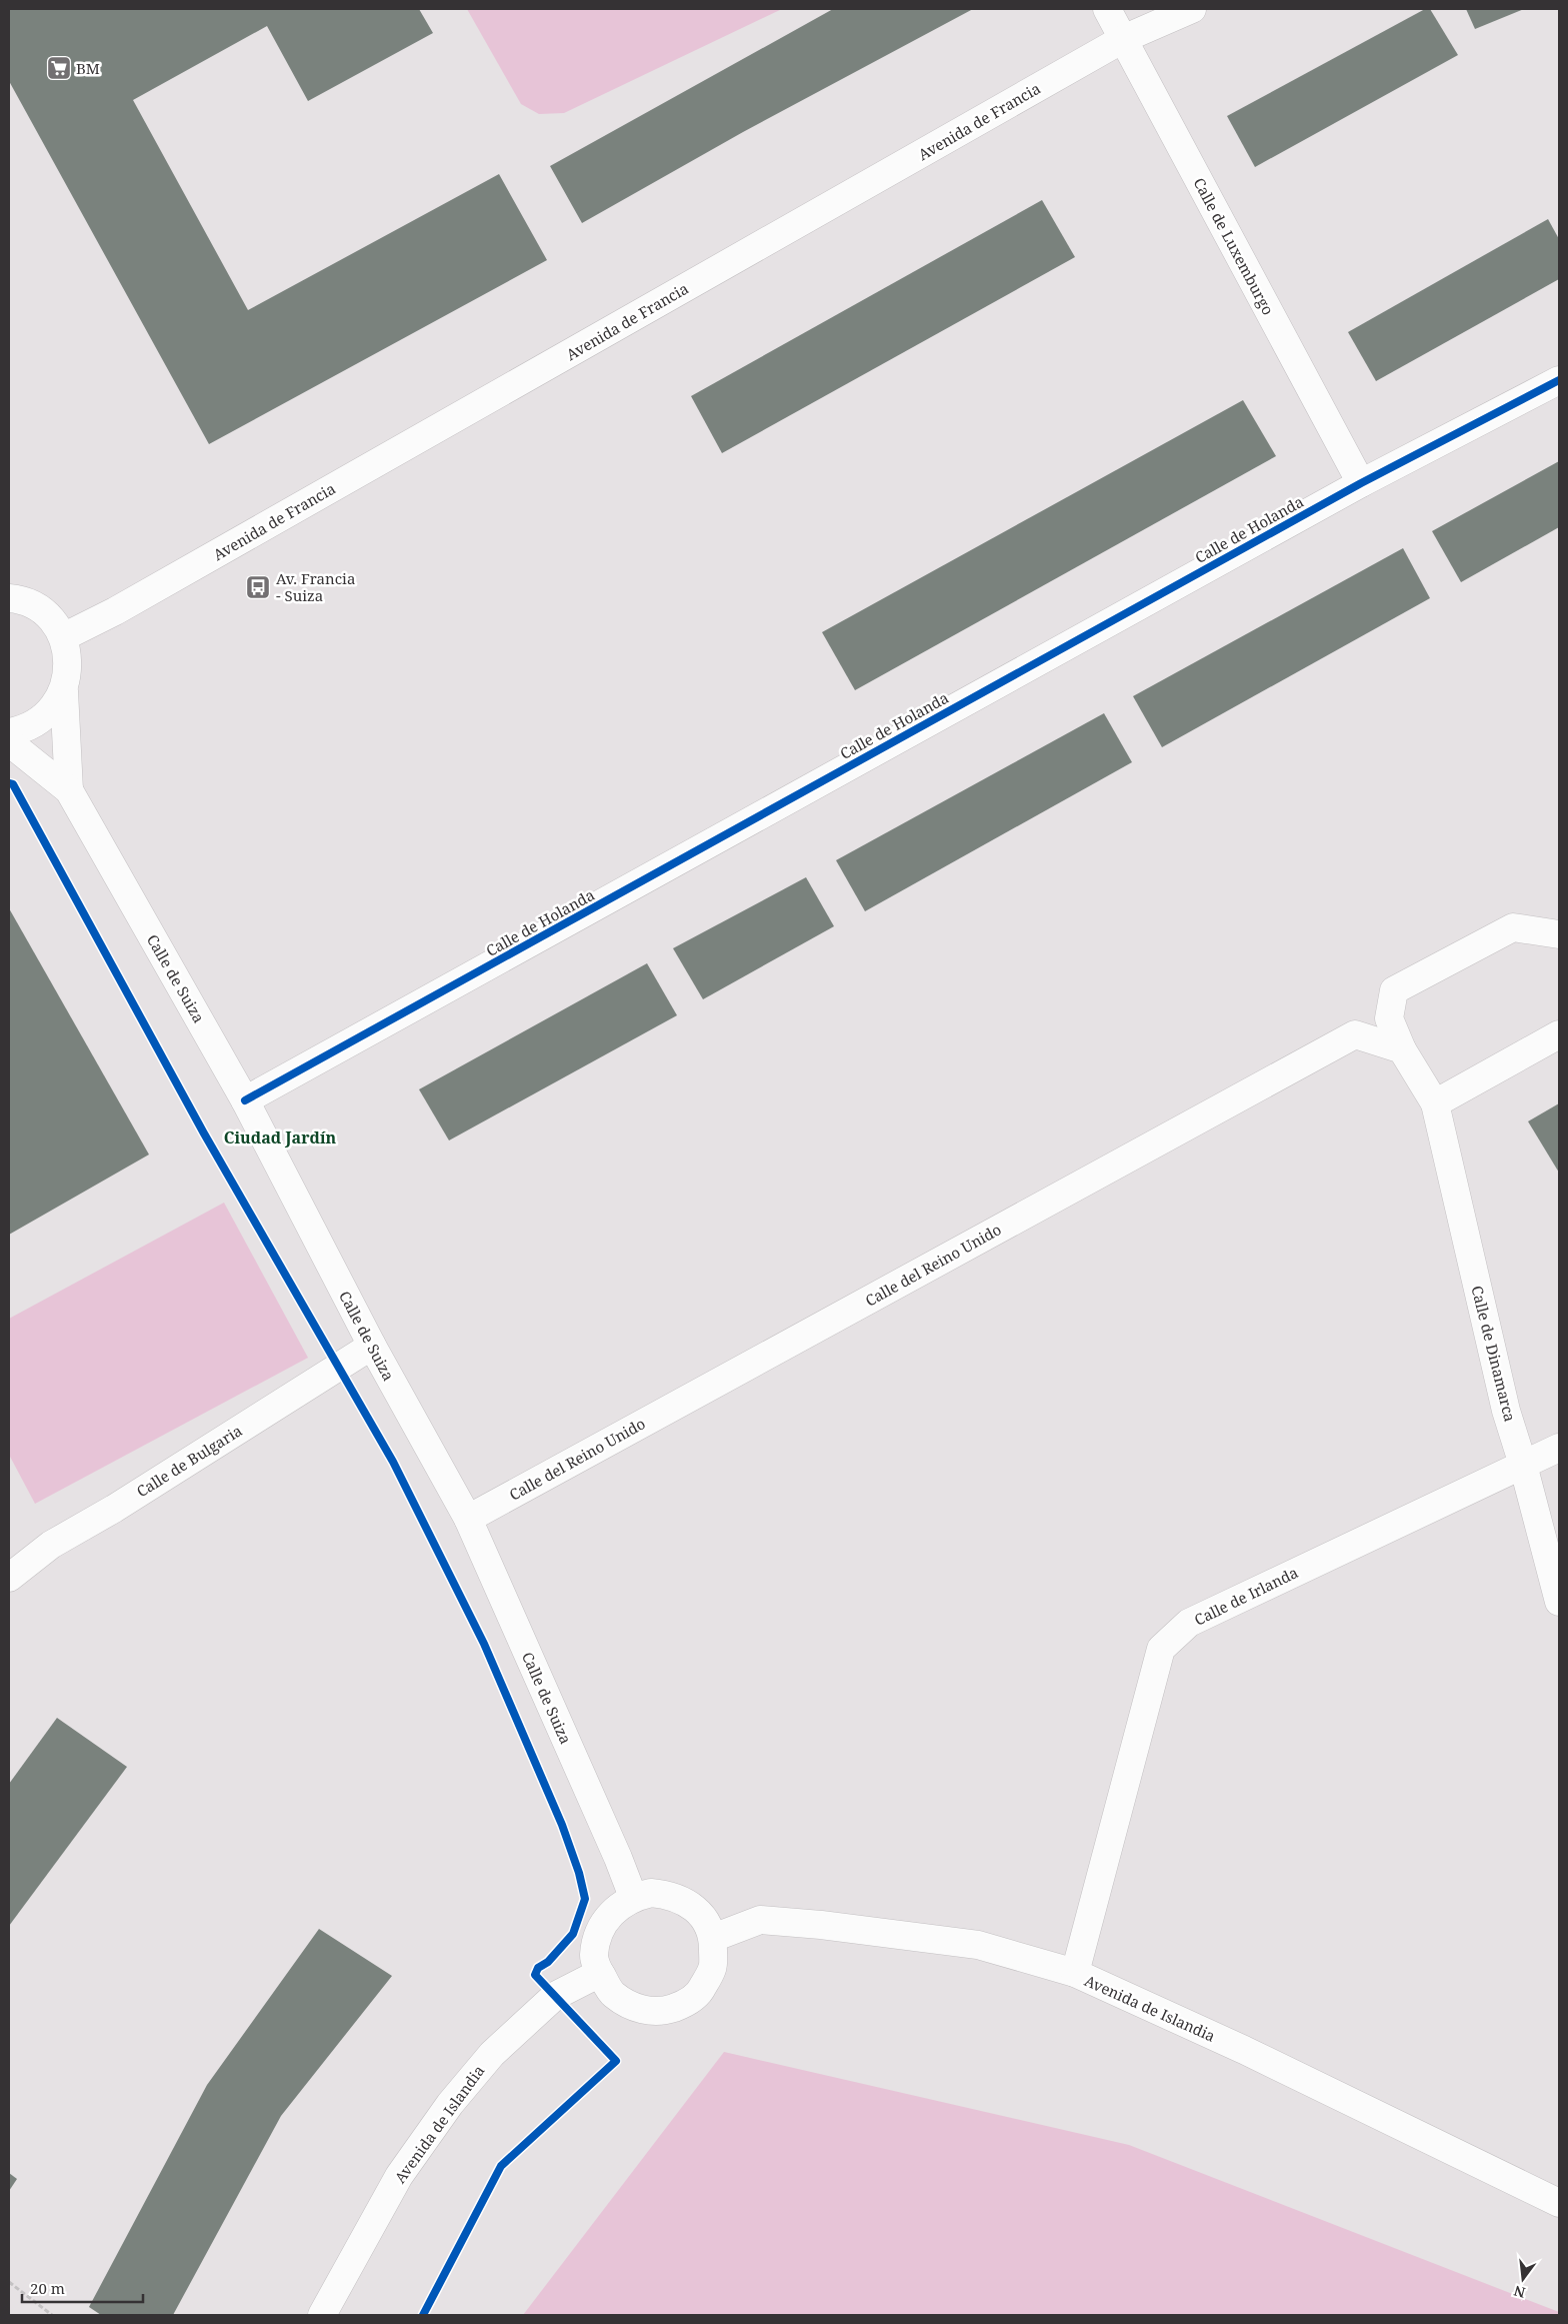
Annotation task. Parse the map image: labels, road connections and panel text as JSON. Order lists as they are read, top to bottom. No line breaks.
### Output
{"streets":{"street":["Avenida de Francia","Calle de Luxemburgo","Calle de Holanda","Calle de Suiza","Calle del Reino Unido","Calle de Dinamarca","Calle de Bulgaria","Calle de Irlanda","Avenida de Islandia"]},"crossings":[["Avenida de Francia","Calle de Luxemburgo"],["Calle de Luxemburgo","Calle de Holanda"],["Calle de Holanda","Calle de Suiza"],["Calle de Suiza","Calle del Reino Unido"],["Calle de Suiza","Calle de Bulgaria"],["Calle de Suiza","Avenida de Islandia"],["Calle de Dinamarca","Calle de Irlanda"],["Calle de Irlanda","Avenida de Islandia"]],"districts":["Ciudad Jardín"],"places":{"supermarket":["BM"],"bus stop":["Av. Francia - Suiza"]},"scale_bar":"20 m","north":"bottom"}
